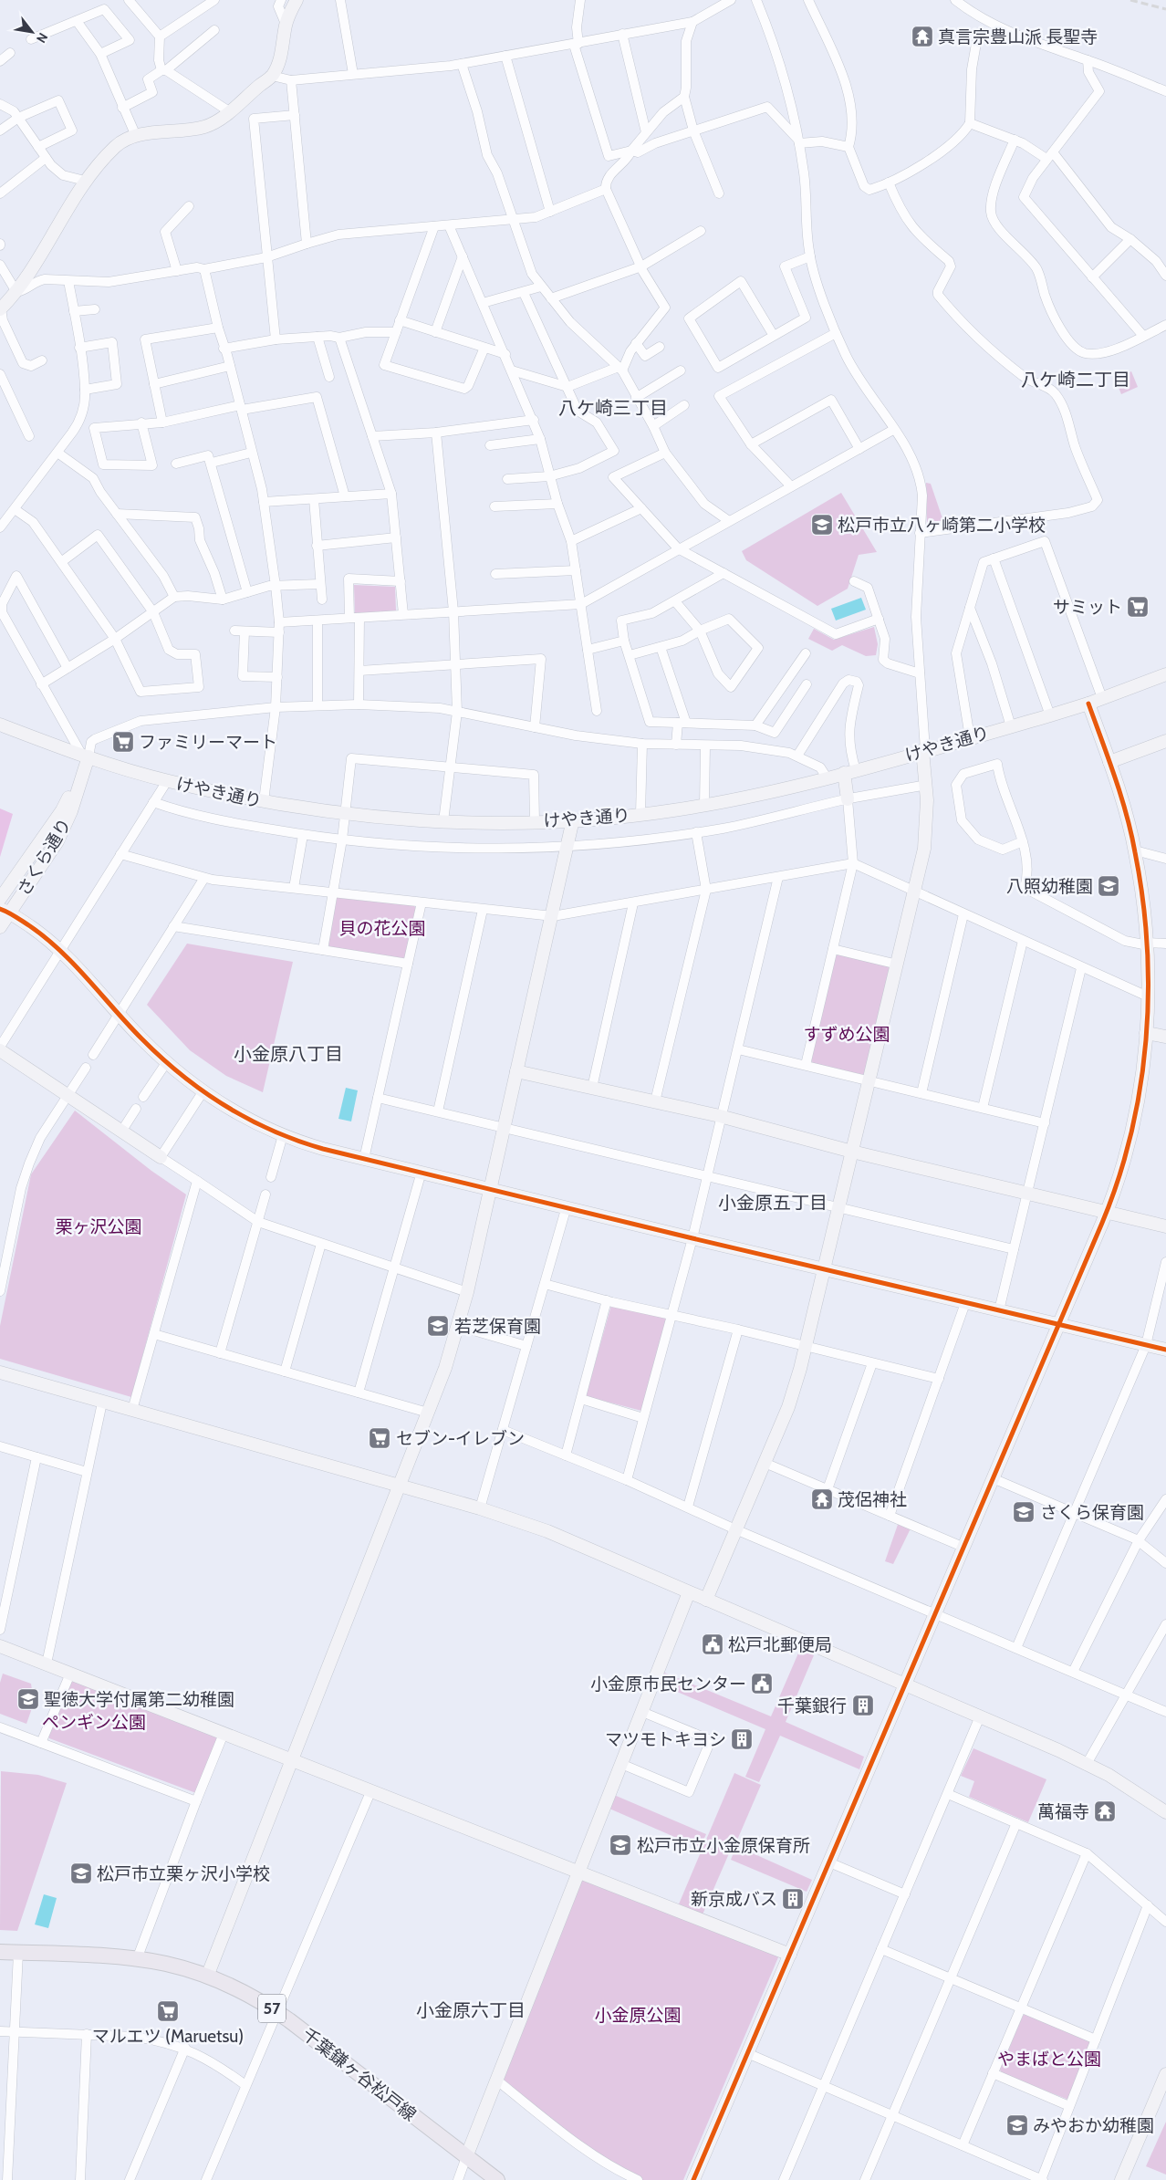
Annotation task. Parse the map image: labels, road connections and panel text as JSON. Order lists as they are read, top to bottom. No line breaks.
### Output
{"streets":{"main road":["57","千葉鎌ヶ谷松戸線"],"street":["けやき通り","さくら通り"]},"crossings":[["けやき通り","さくら通り"]],"districts":["八ケ崎二丁目","八ケ崎三丁目","小金原八丁目","小金原五丁目","小金原六丁目"],"parks":["貝の花公園","すずめ公園","栗ヶ沢公園","ペンギン公園","小金原公園","やまばと公園"],"places":{"temple":["真言宗豊山派 長聖寺","茂侶神社","萬福寺"],"school or university":["松戸市立八ヶ崎第二小学校","八照幼稚園","若芝保育園","さくら保育園","聖徳大学付属第二幼稚園","松戸市立小金原保育所","松戸市立栗ヶ沢小学校","みやおか幼稚園"],"supermarket":["サミット","ファミリーマート","セブン-イレブン","マルエツ (Maruetsu)"],"public building":["松戸北郵便局","小金原市民センター"],"building":["千葉銀行","マツモトキヨシ","新京成バス"]},"north":"bottom right"}
